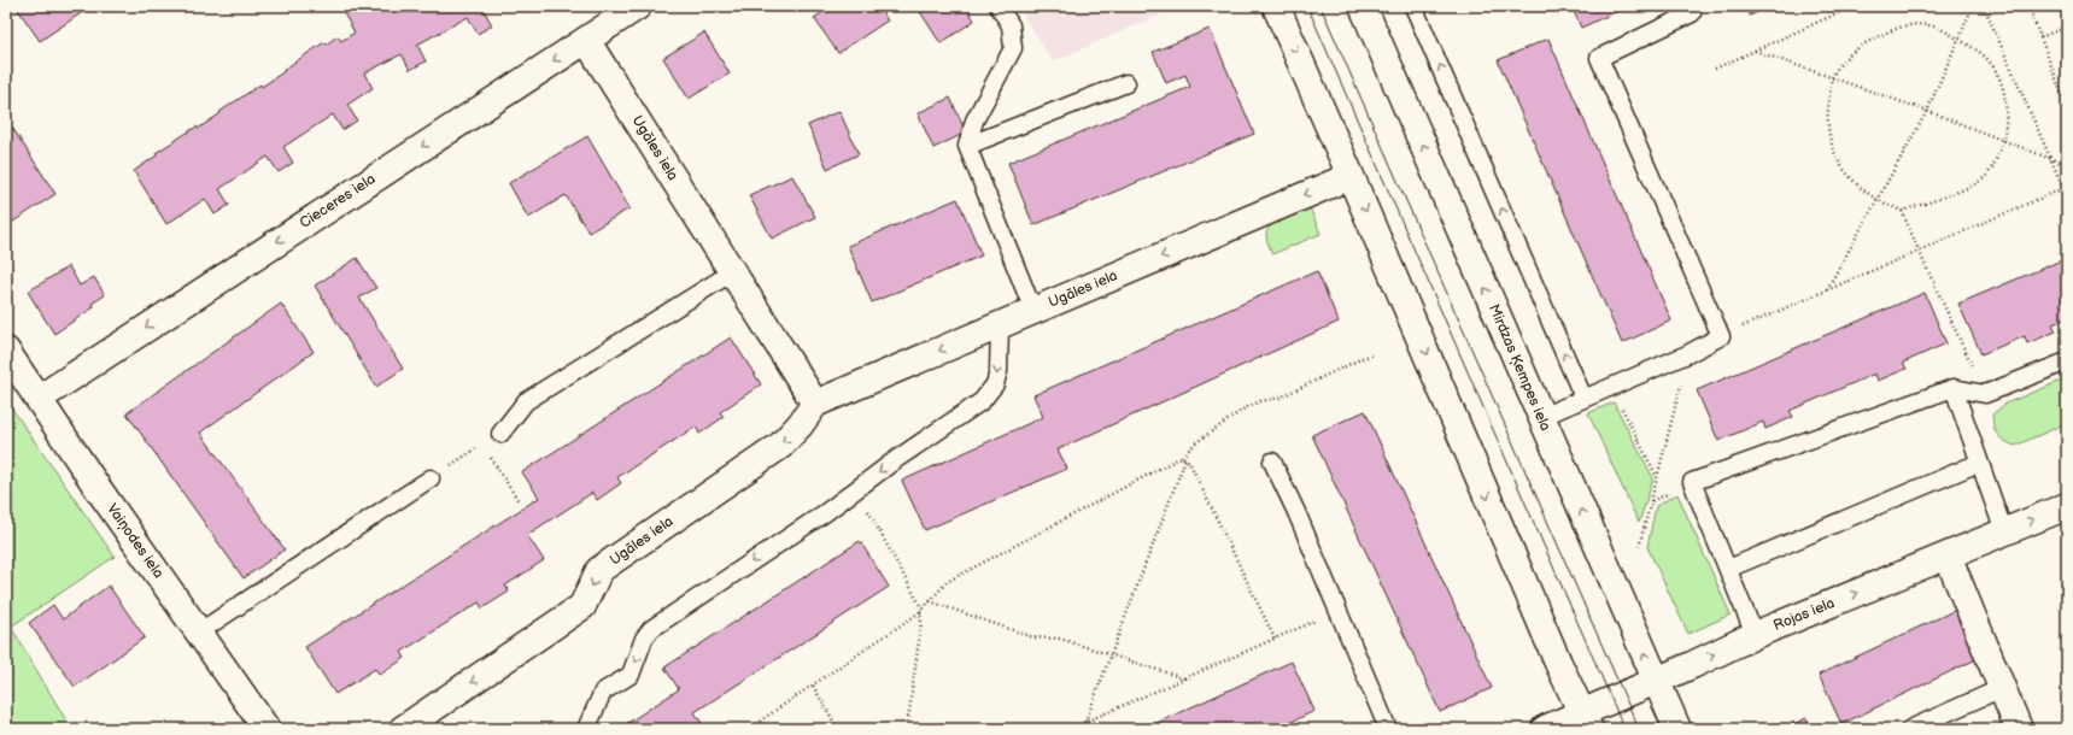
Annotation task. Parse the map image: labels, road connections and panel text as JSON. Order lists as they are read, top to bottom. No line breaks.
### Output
{"streets":{"street":["Ugāles iela","Cieceres iela","Mirdzas Ķempes iela","Vaiņodes iela","Rojas iela"]},"crossings":[["Ugāles iela","Cieceres iela"],["Cieceres iela","Vaiņodes iela"],["Mirdzas Ķempes iela","Rojas iela"]],"one_way":["Ugāles iela","Cieceres iela","Rojas iela"]}
